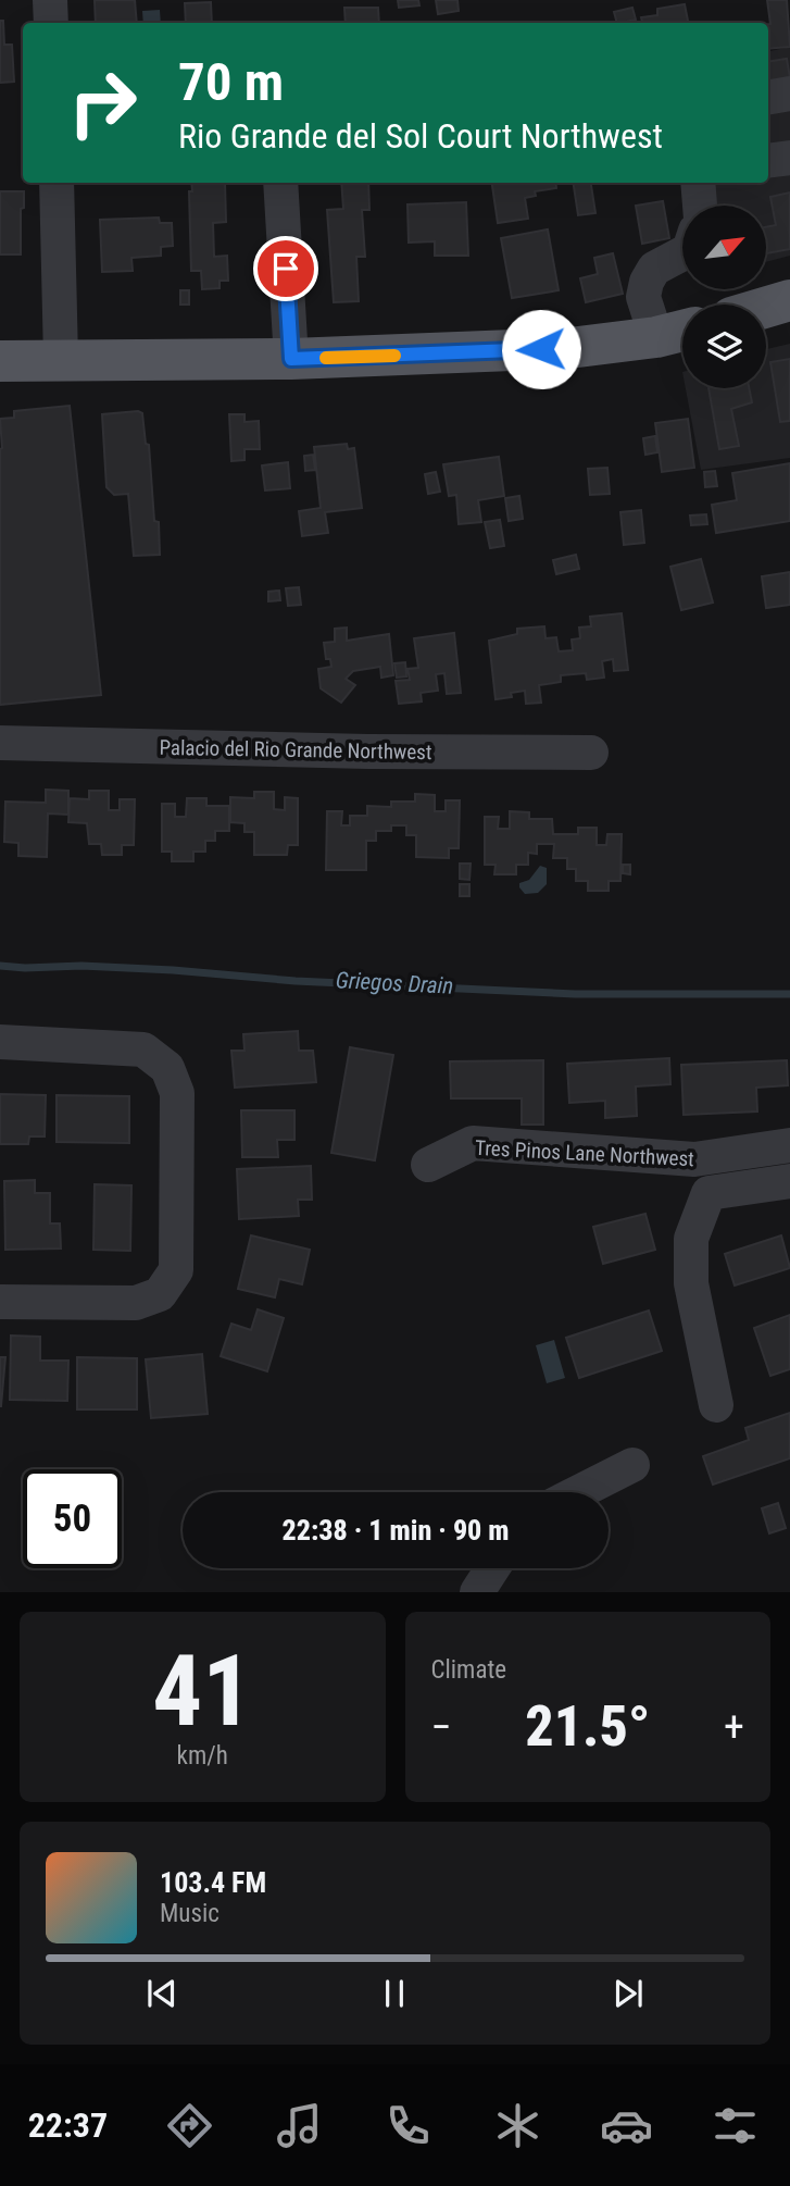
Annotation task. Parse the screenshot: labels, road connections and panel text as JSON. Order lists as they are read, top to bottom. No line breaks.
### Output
{"streets":{"street":["Palacio del Rio Grande Northwest","Tres Pinos Lane Northwest"]},"water":["Griegos Drain"],"north":"top right","page":{"turn":["70 m","Rio Grande del Sol Court Northwest"],"limit":"50","trip":"22:38 · 1 min · 90 m","tile":[["41","km/h"],"Climate"],"heat":["−","21.5°","+"],"song":["103.4 FM","Music"],"tabs":"22:37"}}
